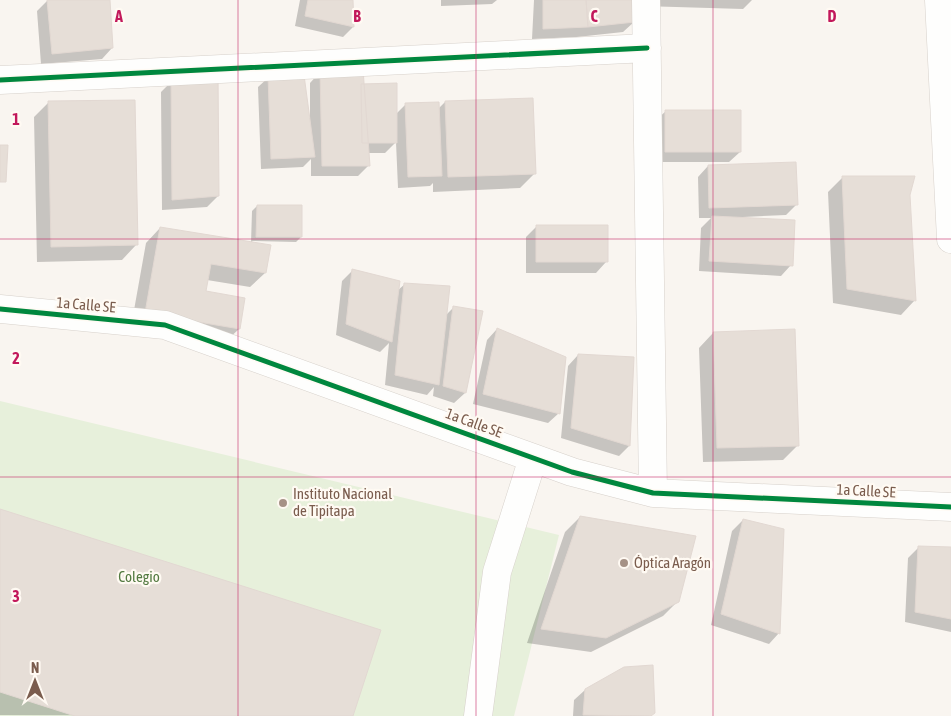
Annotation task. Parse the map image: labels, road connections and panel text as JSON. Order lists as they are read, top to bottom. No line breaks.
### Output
{"streets":{"street":["1a Calle SE"]},"parks":["Colegio"],"places":["Instituto Nacional de Tipitapa","Óptica Aragón"],"north":"top","grid":{"columns":["A","B","C","D"],"rows":["1","2","3"]}}
